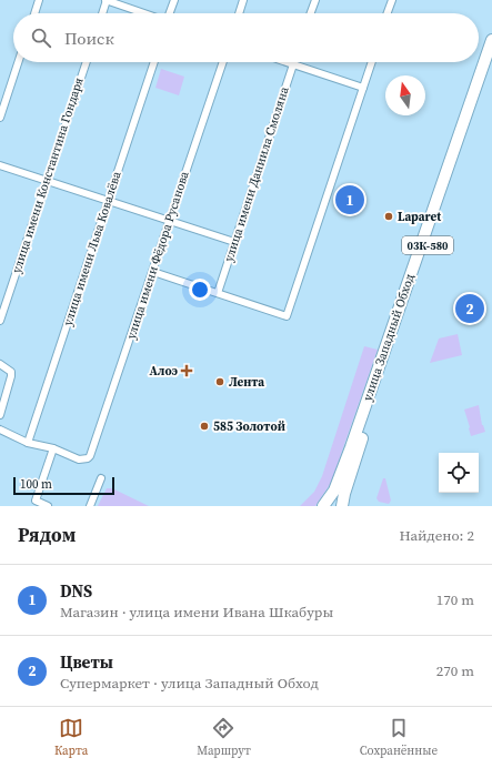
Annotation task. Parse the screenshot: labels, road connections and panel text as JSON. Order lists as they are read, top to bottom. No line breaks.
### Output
{"streets":{"highway":["03К-580","улица Западный Обход"],"street":["улица имени Даниила Смоляна","улица имени Константина Гондаря","улица имени Льва Ковалёва","улица имени Фёдора Русанова"]},"places":{"other":["Laparet","Лента","585 Золотой"],"health":["Алоэ"]},"scale_bar":"100 m","north":"top","page":{"search":"Поиск","pins":["1","2"],"scale":"100 m","heading":["Рядом","Найдено: 2"],"list":[{"mark":"1","name":"DNS","note":"Магазин · улица имени Ивана Шкабуры","value":"170 m"},{"mark":"2","name":"Цветы","note":"Супермаркет · улица Западный Обход","value":"270 m"}],"nav":["Карта","Маршрут","Сохранённые"]}}
